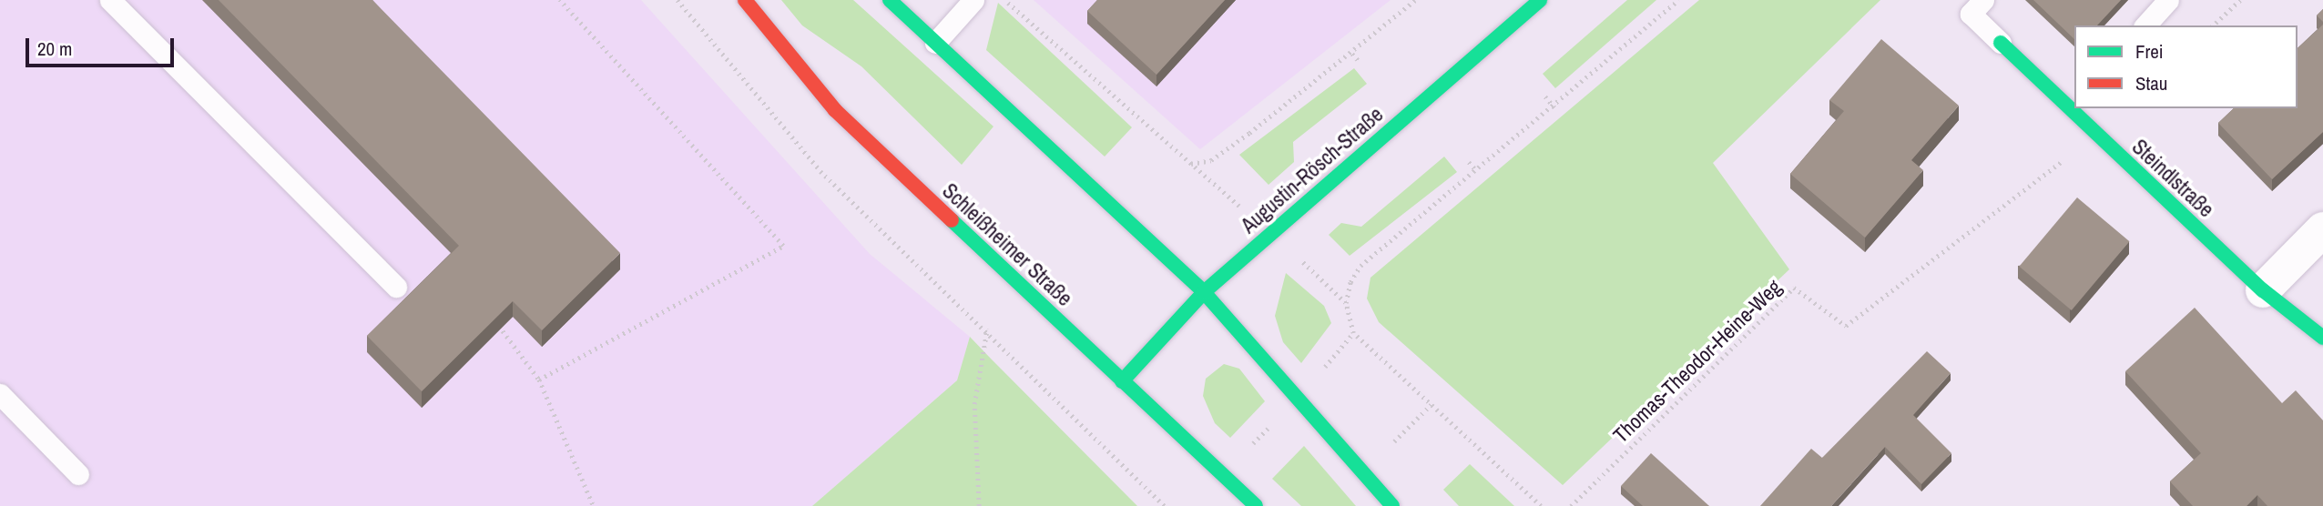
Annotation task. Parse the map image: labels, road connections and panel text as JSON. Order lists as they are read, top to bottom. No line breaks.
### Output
{"streets":{"main road":["Augustin-Rösch-Straße","Steindlstraße","Schleißheimer Straße"],"path":["Thomas-Theodor-Heine-Weg"]},"crossings":[["Augustin-Rösch-Straße","Schleißheimer Straße"],["Steindlstraße","Thomas-Theodor-Heine-Weg"]],"legend":["Frei","Stau"],"scale_bar":"20 m"}
